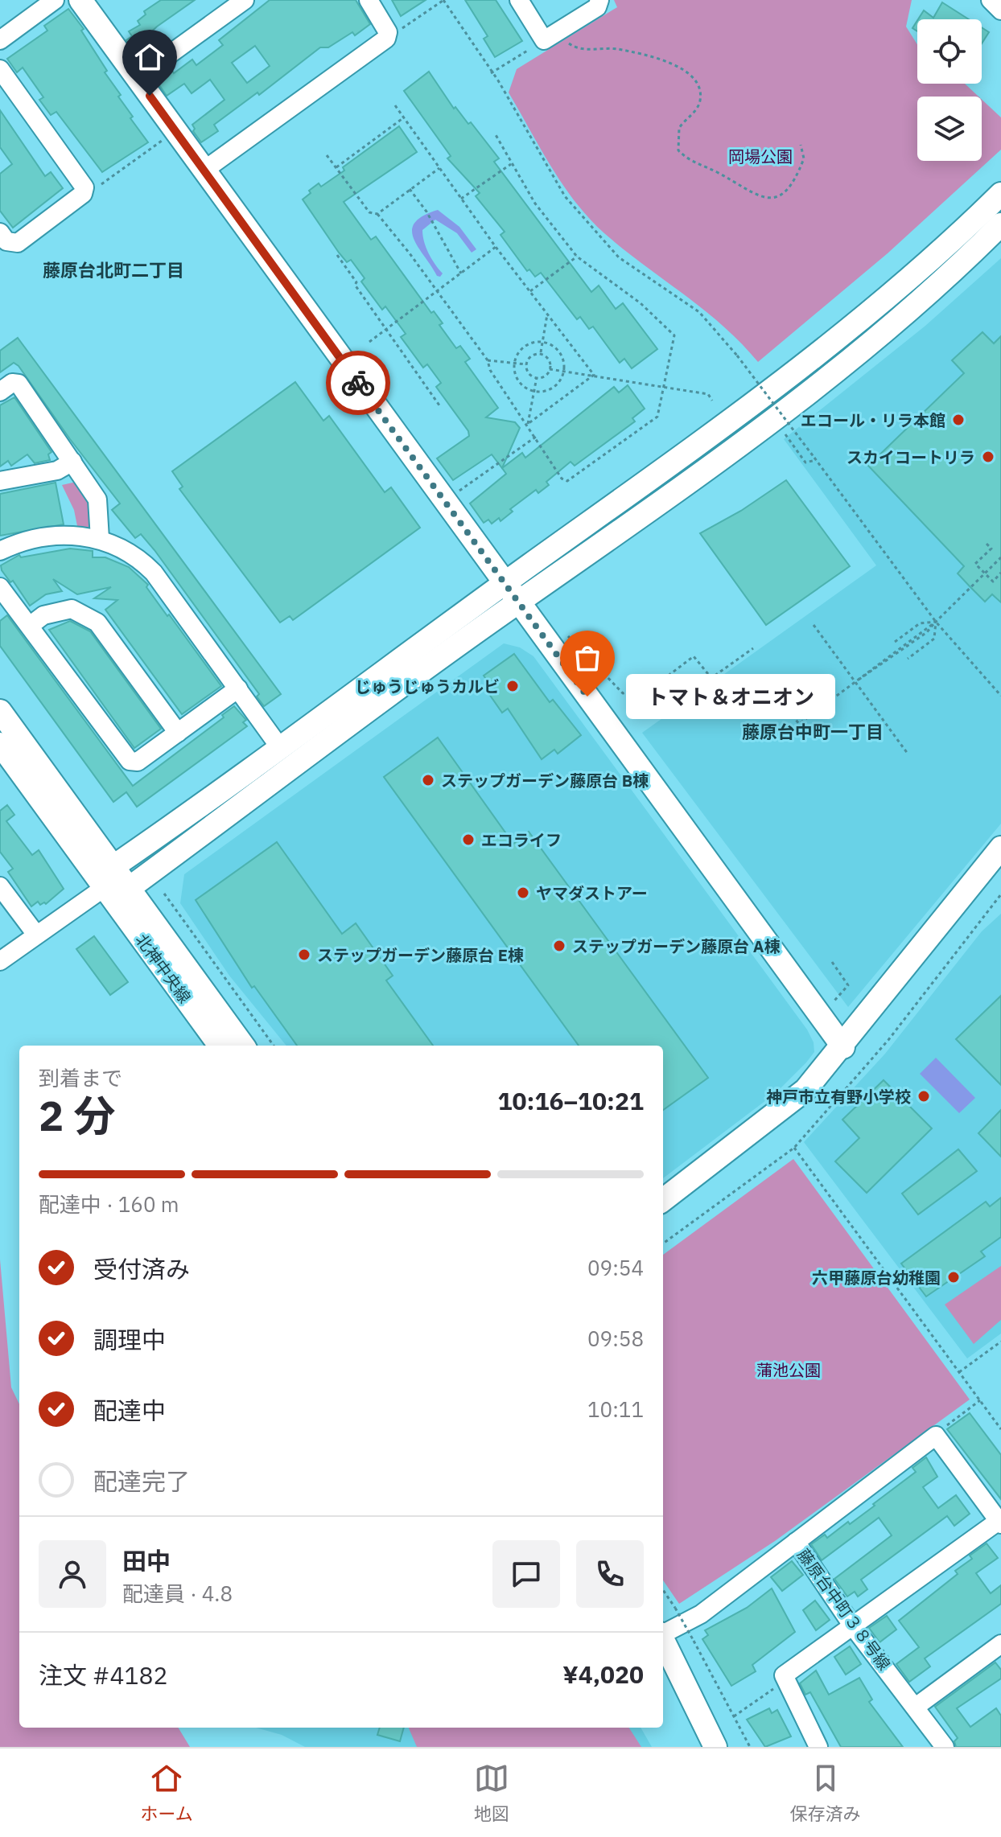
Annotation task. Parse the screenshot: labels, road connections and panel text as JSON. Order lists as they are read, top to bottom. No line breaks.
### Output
{"streets":{"street":["北神中央線","藤原台中町３８号線"]},"districts":["藤原台北町二丁目","藤原台中町一丁目"],"parks":["岡場公園","蒲池公園"],"places":["エコール・リラ本館","スカイコートリラ","じゅうじゅうカルビ","トマト＆オニオン","ステップガーデン藤原台 B棟","エコライフ","ヤマダストアー","ステップガーデン藤原台 A棟","ステップガーデン藤原台 E棟","神戸市立有野小学校","六甲藤原台幼稚園"],"page":{"bubble":"トマト＆オニオン","heading":["2 分","到着まで","10:16–10:21"],"panel":["田中","配達員 · 4.8","注文 #4182","¥4,020"],"bar":"配達中 · 160 m","list":[["受付済み","09:54"],["調理中","09:58"],["配達中","10:11"],"配達完了"],"tabs":["ホーム","地図","保存済み"]}}
